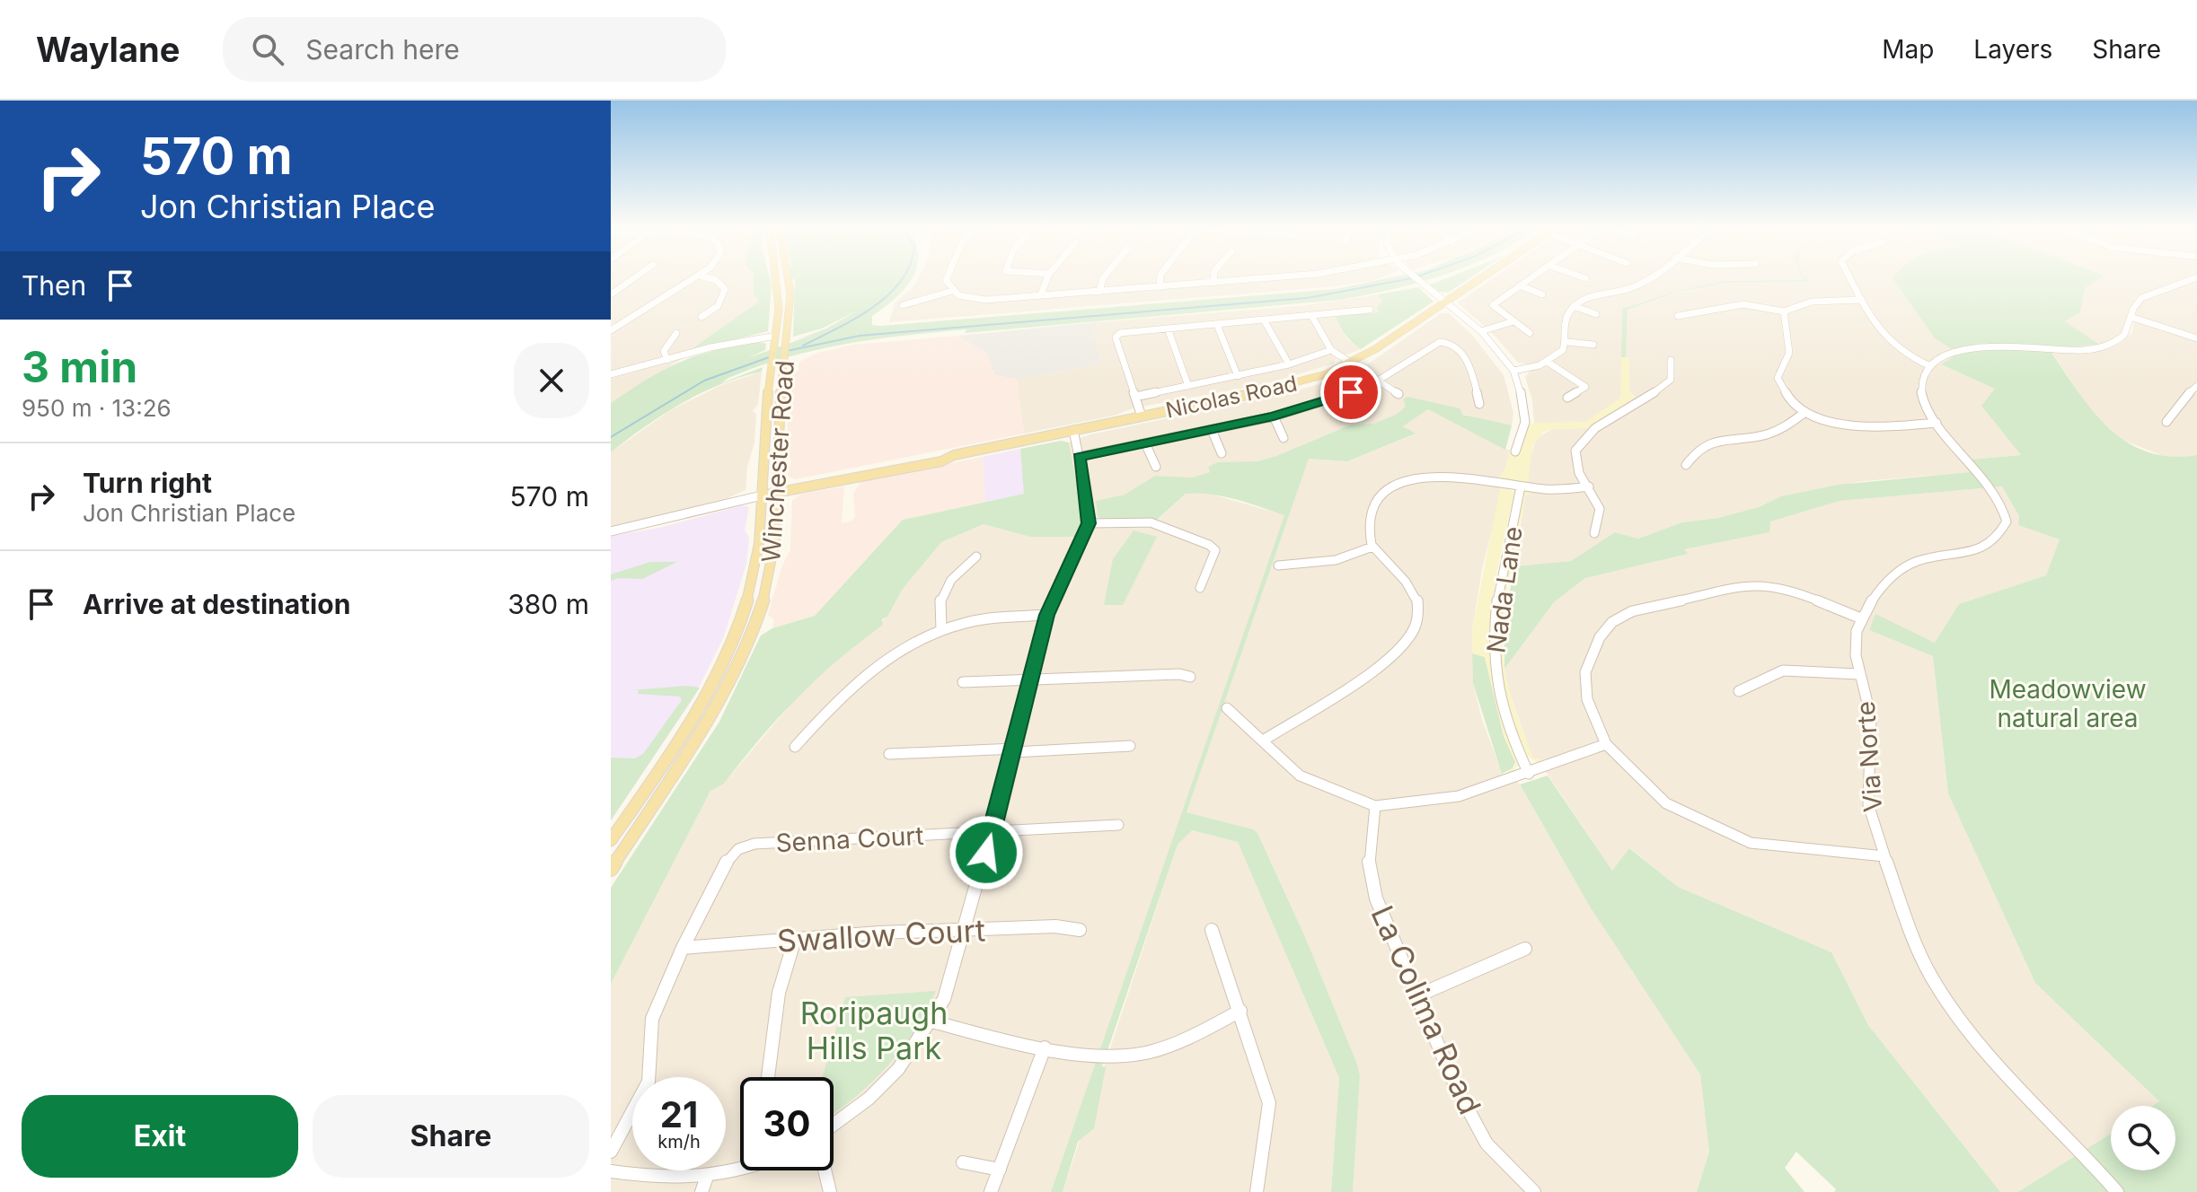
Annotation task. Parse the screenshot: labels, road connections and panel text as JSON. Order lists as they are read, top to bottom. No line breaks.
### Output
{"streets":{"main road":["Nicolas Road","Winchester Road"],"street":["Nada Lane","Via Norte","Senna Court","Swallow Court","La Colima Road"]},"crossings":[["Nicolas Road","Winchester Road"],["Senna Court","Swallow Court"]],"parks":["Meadowview natural area","Roripaugh Hills Park"],"page":{"header":"Waylane","search":"Search here","nav":["Map","Layers","Share"],"turn":["570 m","Jon Christian Place"],"then":"Then","heading":["3 min","950 m · 13:26"],"list":[{"name":"Turn right","note":"Jon Christian Place","value":"570 m"},{"name":"Arrive at destination","value":"380 m"}],"speed":"21 km/h","limit":"30","buttons":["Exit","Share"]}}
